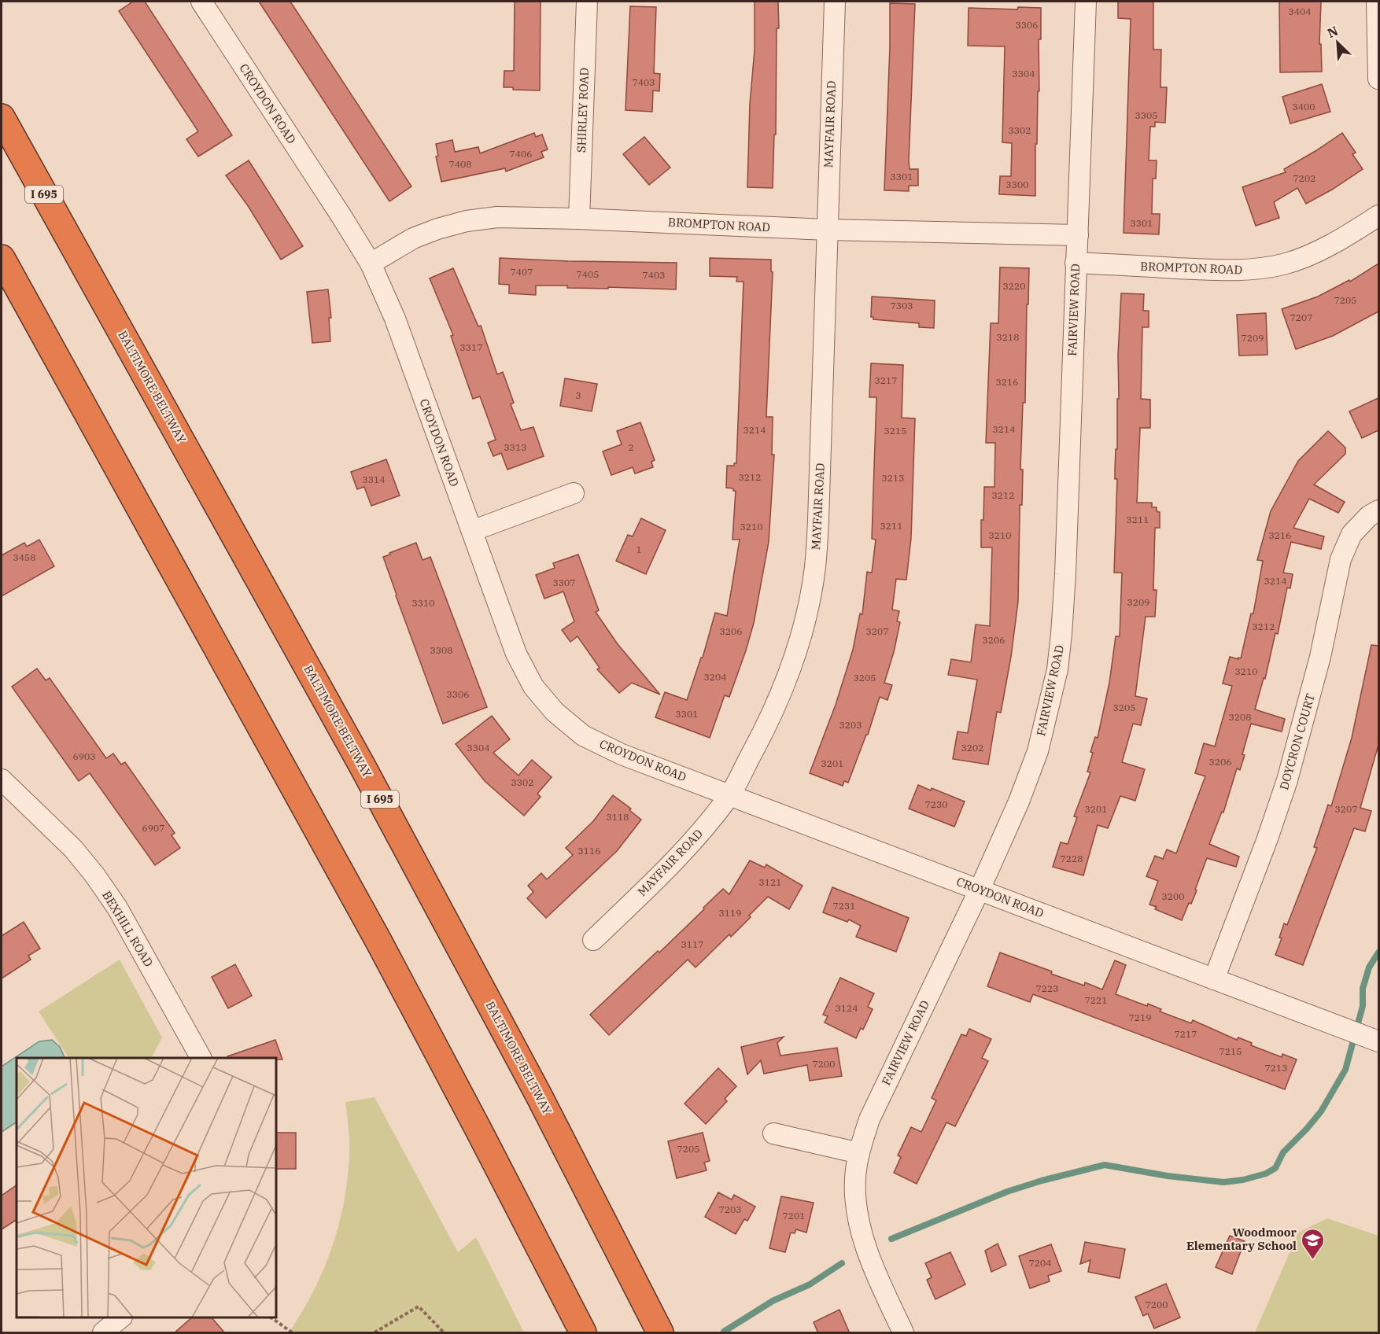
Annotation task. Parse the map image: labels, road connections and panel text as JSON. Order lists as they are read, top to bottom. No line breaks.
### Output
{"streets":{"highway":["I 695","BALTIMORE BELTWAY"],"street":["CROYDON ROAD","SHIRLEY ROAD","MAYFAIR ROAD","BROMPTON ROAD","FAIRVIEW ROAD","DOYCRON COURT","BEXHILL ROAD"]},"crossings":[["CROYDON ROAD","MAYFAIR ROAD"],["CROYDON ROAD","BROMPTON ROAD"],["CROYDON ROAD","FAIRVIEW ROAD"],["CROYDON ROAD","DOYCRON COURT"],["SHIRLEY ROAD","BROMPTON ROAD"],["MAYFAIR ROAD","BROMPTON ROAD"],["BROMPTON ROAD","FAIRVIEW ROAD"]],"places":{"school or university":["Woodmoor Elementary School"]},"house_numbers":["3404","3306","3304","7403","3400","3305","3302","7406","7408","3301","7202","3300","3301","7407","7405","7403","3220","7205","7303","7207","3218","7209","3317","3217","3216","3","3214","3214","3215","3313","2","3212","3213","3314","3212","3211","3211","3210","3210","3216","1","3458","3214","3307","3209","3310","3212","3206","3207","3206","3308","3210","3204","3205","3306","3205","3301","3208","3203","3304","3202","6903","3206","3201","3302","7230","3201","3207","3118","6907","3116","7228","3121","3200","7231","3119","3117","7223","7221","3124","7219","7217","7215","7200","7213","7205","7203","7201","7204","7200"],"north":"top left"}
